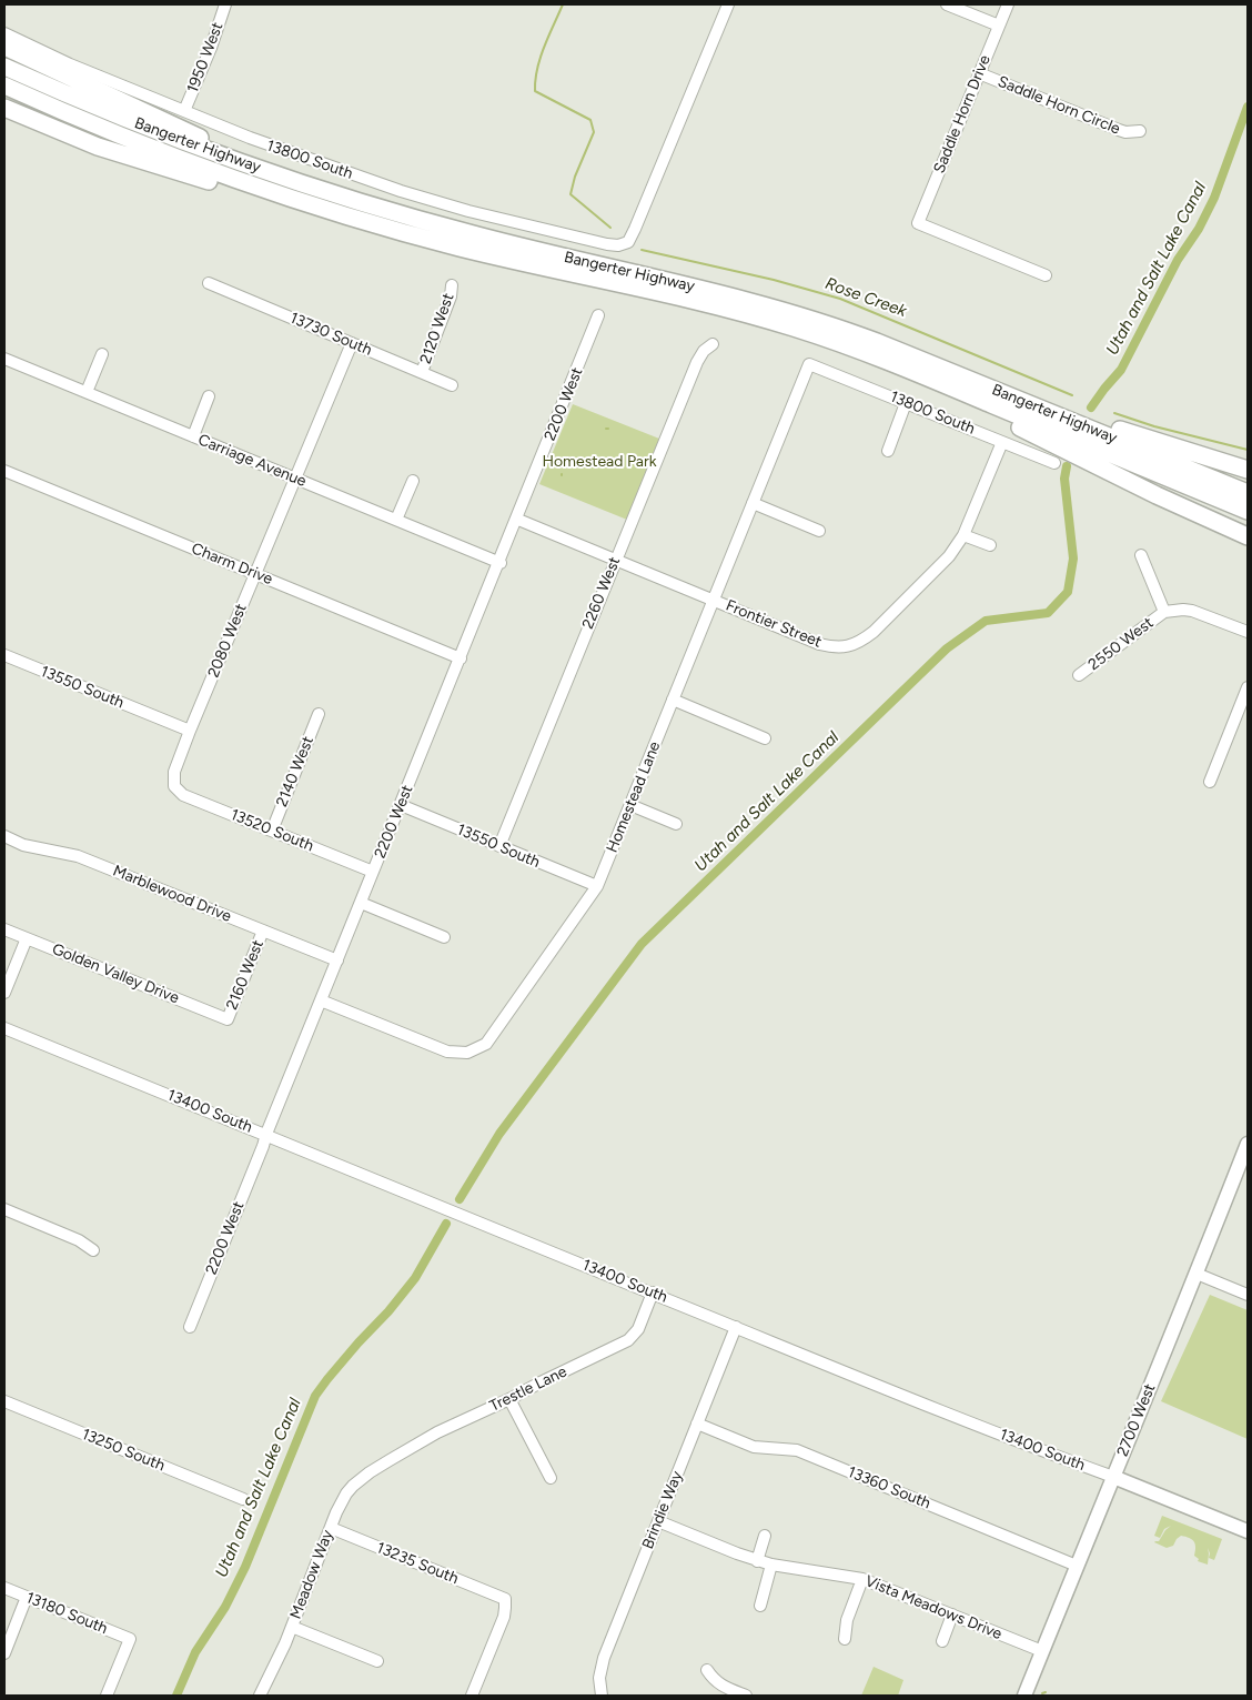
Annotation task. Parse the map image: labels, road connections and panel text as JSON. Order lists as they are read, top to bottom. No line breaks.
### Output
{"streets":{"highway":["Bangerter Highway"],"main road":["13400 South","2700 West"],"street":["1950 West","Saddle Horn Circle","Saddle Horn Drive","13800 South","2120 West","13730 South","2200 West","Carriage Avenue","Charm Drive","2260 West","Frontier Street","2080 West","2550 West","13550 South","2140 West","Homestead Lane","13520 South","Marblewood Drive","Golden Valley Drive","2160 West","Trestle Lane","13250 South","13360 South","Brindie Way","13235 South","Meadow Way","Vista Meadows Drive","13180 South"]},"crossings":[["1950 West","13800 South"],["Saddle Horn Circle","Saddle Horn Drive"],["13800 South","Frontier Street"],["13800 South","Homestead Lane"],["2120 West","13730 South"],["13730 South","2080 West"],["2200 West","Carriage Avenue"],["2200 West","Charm Drive"],["2200 West","Frontier Street"],["2200 West","13550 South"],["2200 West","Homestead Lane"],["2200 West","13520 South"],["2200 West","Marblewood Drive"],["2200 West","13400 South"],["Carriage Avenue","2080 West"],["Charm Drive","2080 West"],["2260 West","Frontier Street"],["2260 West","13550 South"],["Frontier Street","Homestead Lane"],["2080 West","13550 South"],["2080 West","13520 South"],["13550 South","Homestead Lane"],["2140 West","13520 South"],["Marblewood Drive","2160 West"],["Golden Valley Drive","2160 West"],["13400 South","Trestle Lane"],["13400 South","2700 West"],["13400 South","Brindie Way"],["Trestle Lane","Meadow Way"],["2700 West","13360 South"],["2700 West","Vista Meadows Drive"],["13360 South","Brindie Way"],["Brindie Way","Vista Meadows Drive"],["13235 South","Meadow Way"]],"water":["Utah and Salt Lake Canal","Rose Creek"],"parks":["Homestead Park"]}
